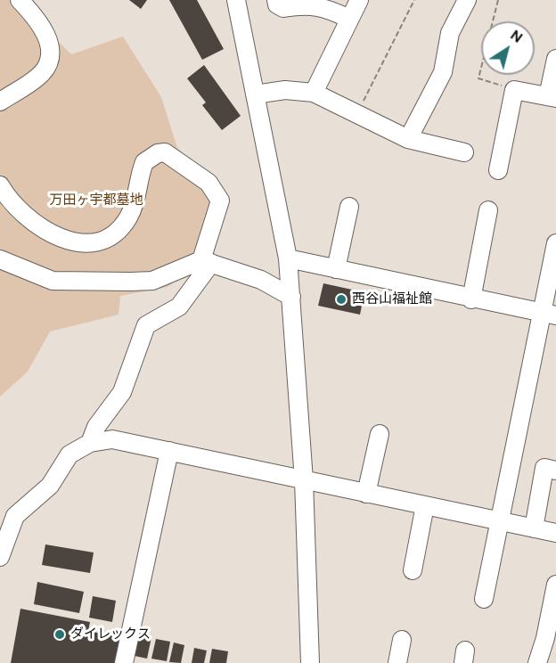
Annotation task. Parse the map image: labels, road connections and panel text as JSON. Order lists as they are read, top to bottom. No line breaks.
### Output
{"parks":["万田ヶ宇都墓地"],"places":["西谷山福祉館","ダイレックス"],"north":"top right"}
